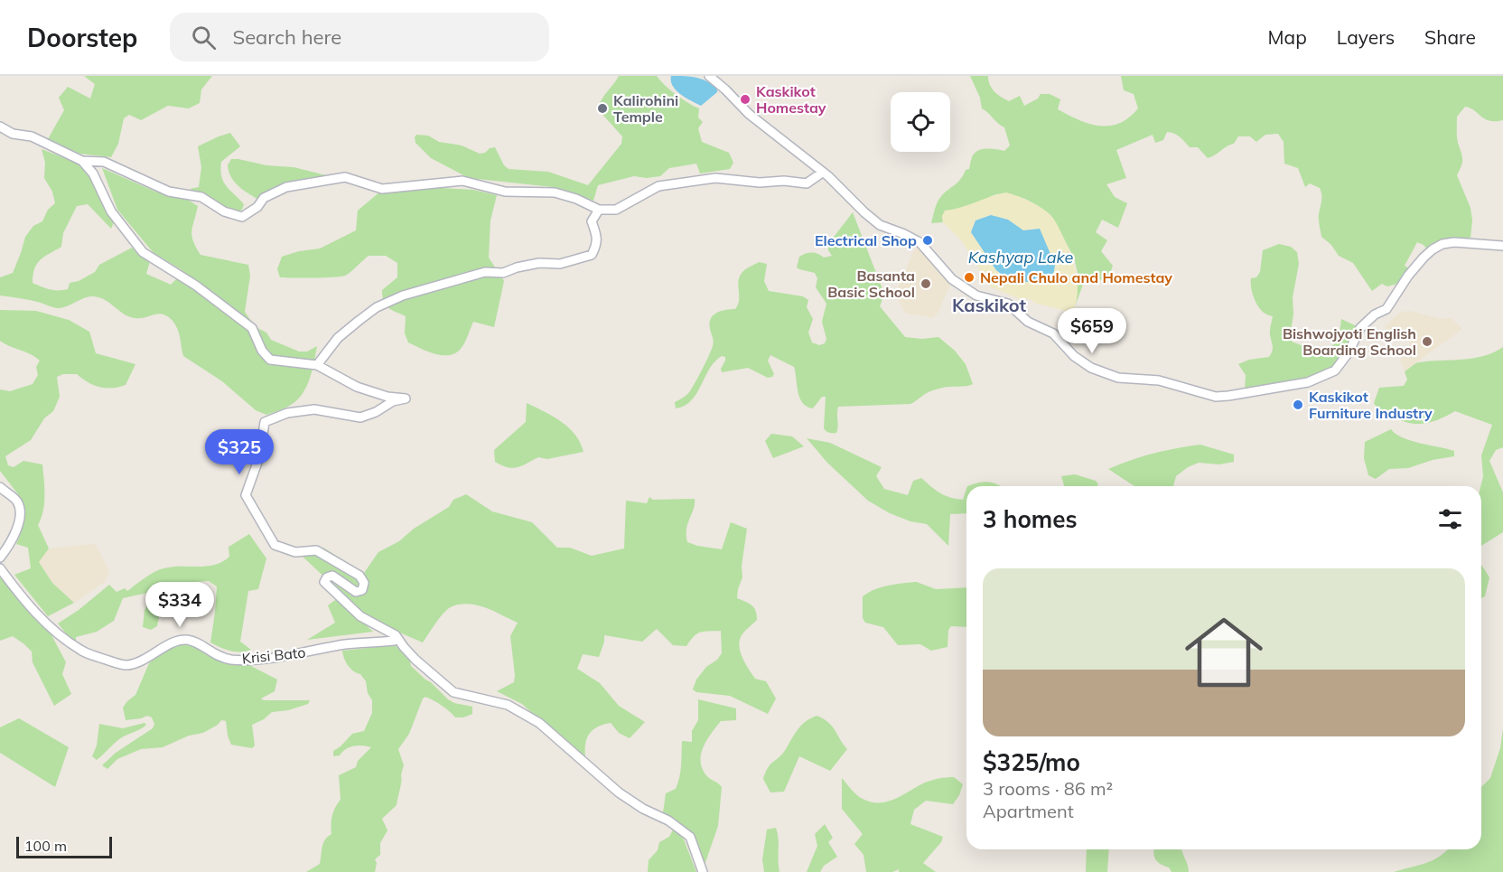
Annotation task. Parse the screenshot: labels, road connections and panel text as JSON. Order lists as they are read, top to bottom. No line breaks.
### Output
{"streets":{"street":["Krisi Bato"]},"districts":["Kaskikot"],"water":["Kashyap Lake"],"places":["Kaskikot Homestay","Kalirohini Temple","Electrical Shop","Nepali Chulo and Homestay","Basanta Basic School","Bishwojyoti English Boarding School","Kaskikot Furniture Industry"],"scale_bar":"100 m","page":{"header":"Doorstep","search":"Search here","nav":["Map","Layers","Share"],"price":["$659","$325","$334"],"heading":"3 homes","list":[{"name":"$325/mo","note":"3 rooms · 86 m² · Apartment"}],"scale":"100 m"}}
